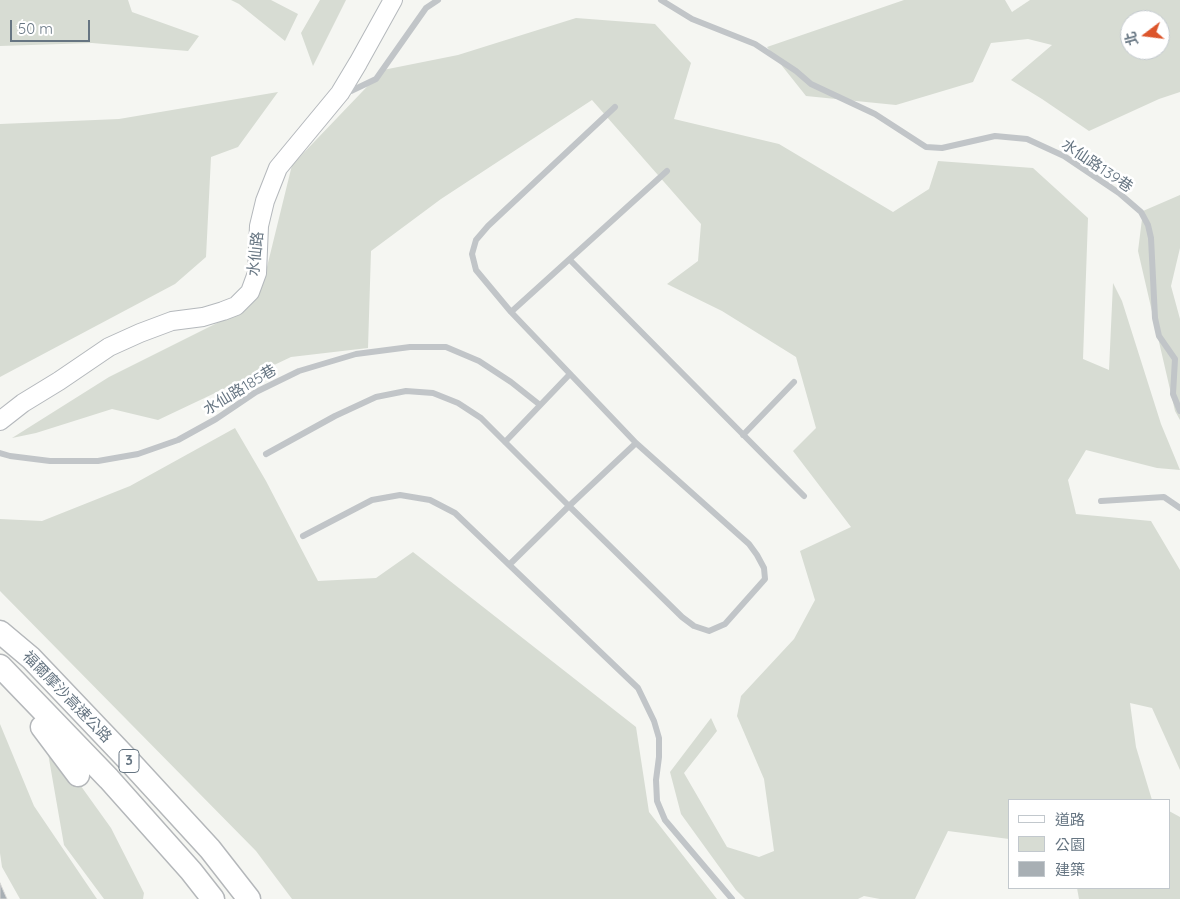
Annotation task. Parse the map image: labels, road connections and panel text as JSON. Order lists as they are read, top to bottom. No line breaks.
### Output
{"streets":{"highway":["福爾摩沙高速公路","3"],"street":["水仙路"],"lane":["水仙路139巷","水仙路185巷"]},"legend":["道路","公園","建築"],"scale_bar":"50 m","north":"left"}
